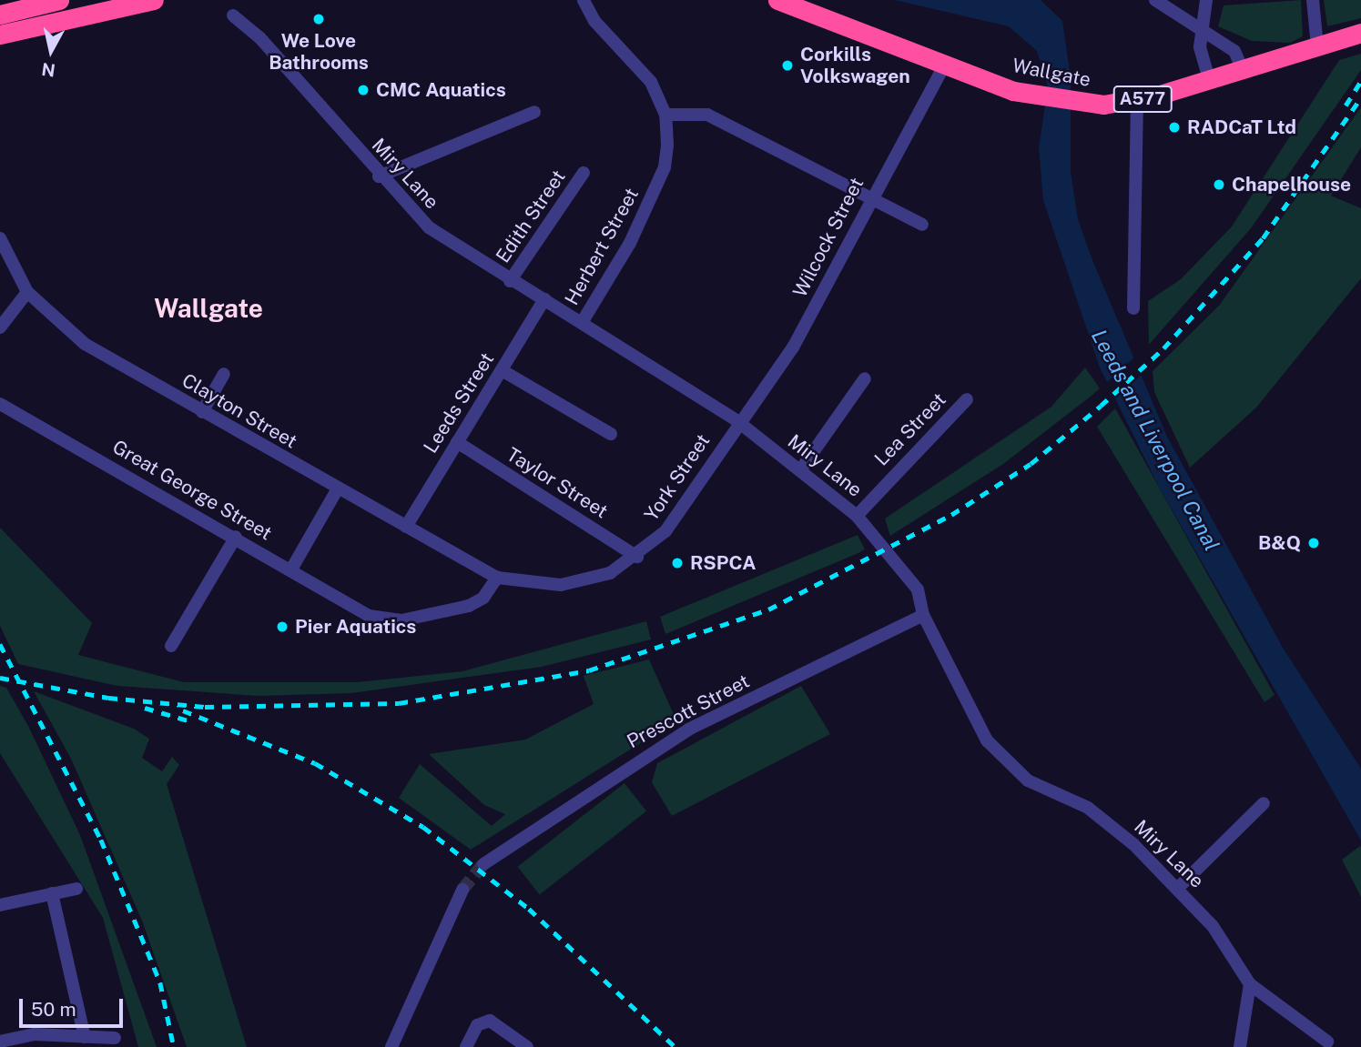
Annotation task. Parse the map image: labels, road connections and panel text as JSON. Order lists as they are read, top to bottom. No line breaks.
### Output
{"streets":{"highway":["Wallgate","A577"],"street":["Miry Lane","Edith Street","Wilcock Street","Herbert Street","Leeds Street","Clayton Street","Lea Street","York Street","Taylor Street","Great George Street","Prescott Street"]},"crossings":[["Wallgate","Wilcock Street"],["Miry Lane","Edith Street"],["Miry Lane","Wilcock Street"],["Miry Lane","Herbert Street"],["Miry Lane","Leeds Street"],["Miry Lane","Lea Street"],["Miry Lane","York Street"],["Miry Lane","Prescott Street"],["Wilcock Street","York Street"],["Leeds Street","Clayton Street"],["Leeds Street","Taylor Street"],["Clayton Street","York Street"],["Clayton Street","Great George Street"],["York Street","Taylor Street"],["York Street","Great George Street"]],"districts":["Wallgate"],"water":["Leeds and Liverpool Canal"],"places":["We Love Bathrooms","Corkills Volkswagen","CMC Aquatics","RADCaT Ltd","Chapelhouse","B&Q","RSPCA","Pier Aquatics"],"scale_bar":"50 m","north":"bottom"}
